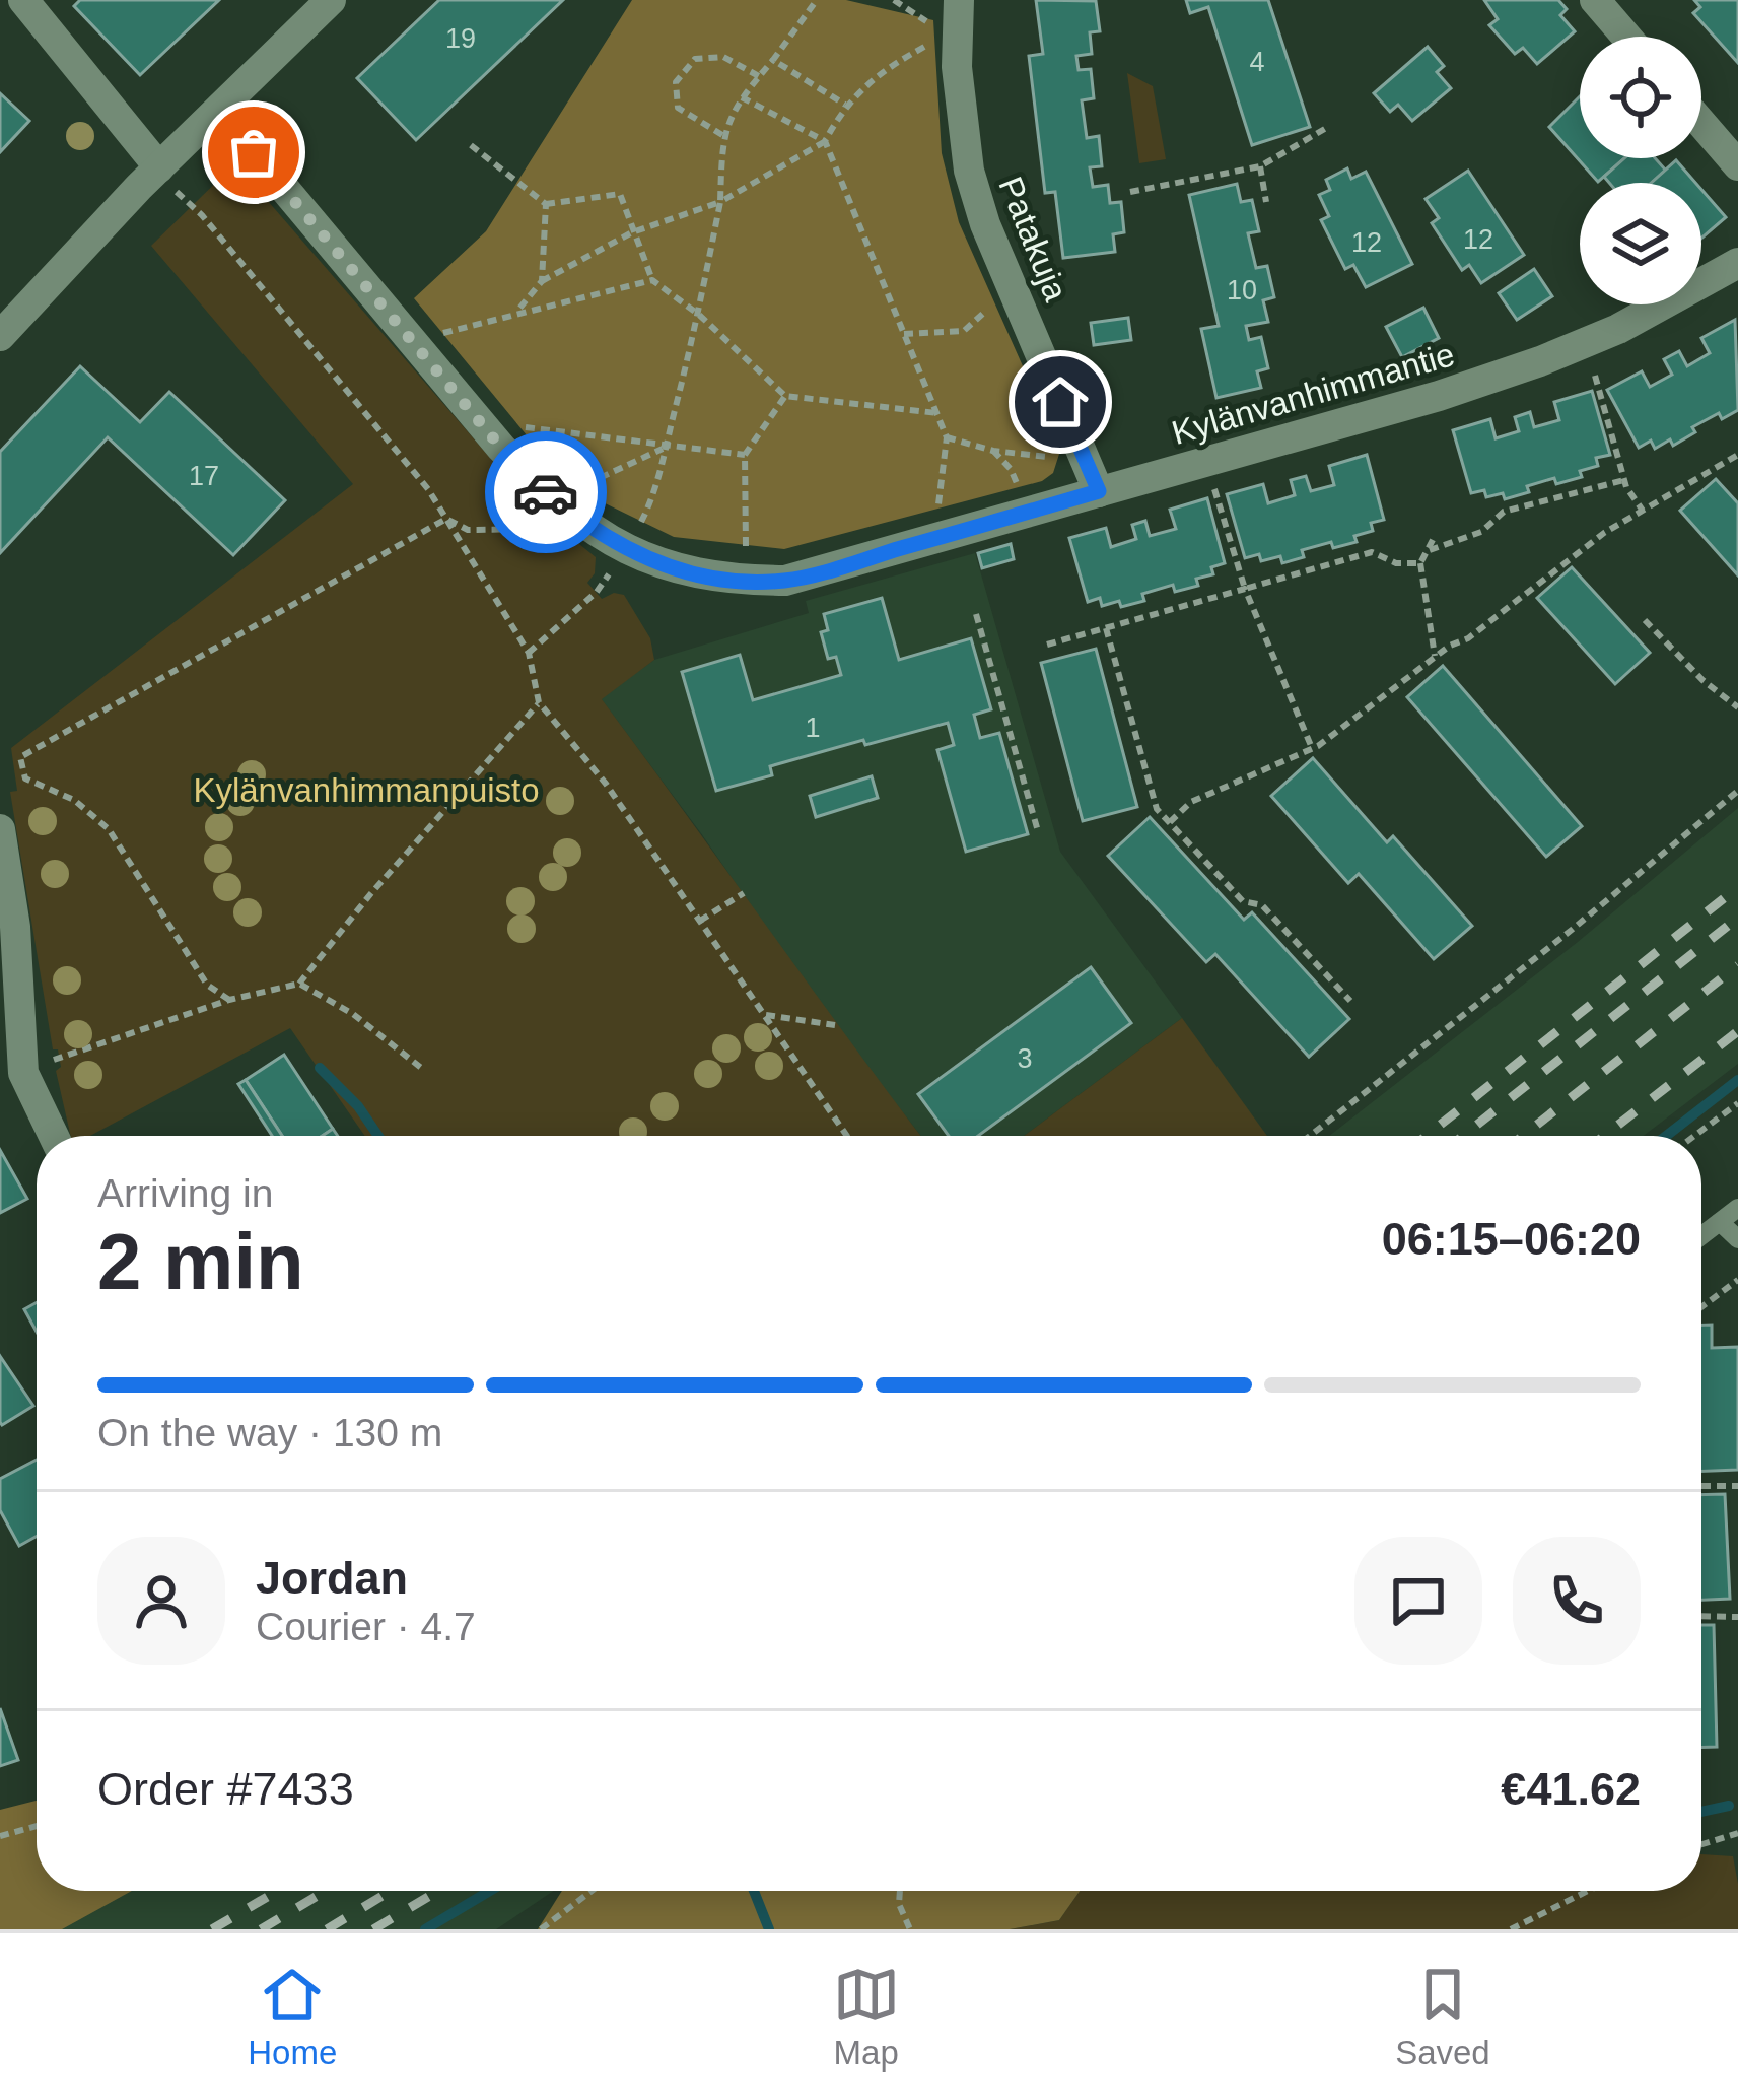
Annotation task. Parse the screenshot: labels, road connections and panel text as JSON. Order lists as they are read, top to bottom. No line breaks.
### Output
{"streets":{"street":["Patakuja","Kylänvanhimmantie"]},"crossings":[["Patakuja","Kylänvanhimmantie"]],"parks":["Kylänvanhimmanpuisto"],"house_numbers":["19","4","12","12","10","17","1","3"],"page":{"heading":["2 min","Arriving in","06:15–06:20"],"panel":["Jordan","Courier · 4.7","Order #7433","€41.62"],"bar":"On the way · 130 m","tabs":["Home","Map","Saved"]}}
